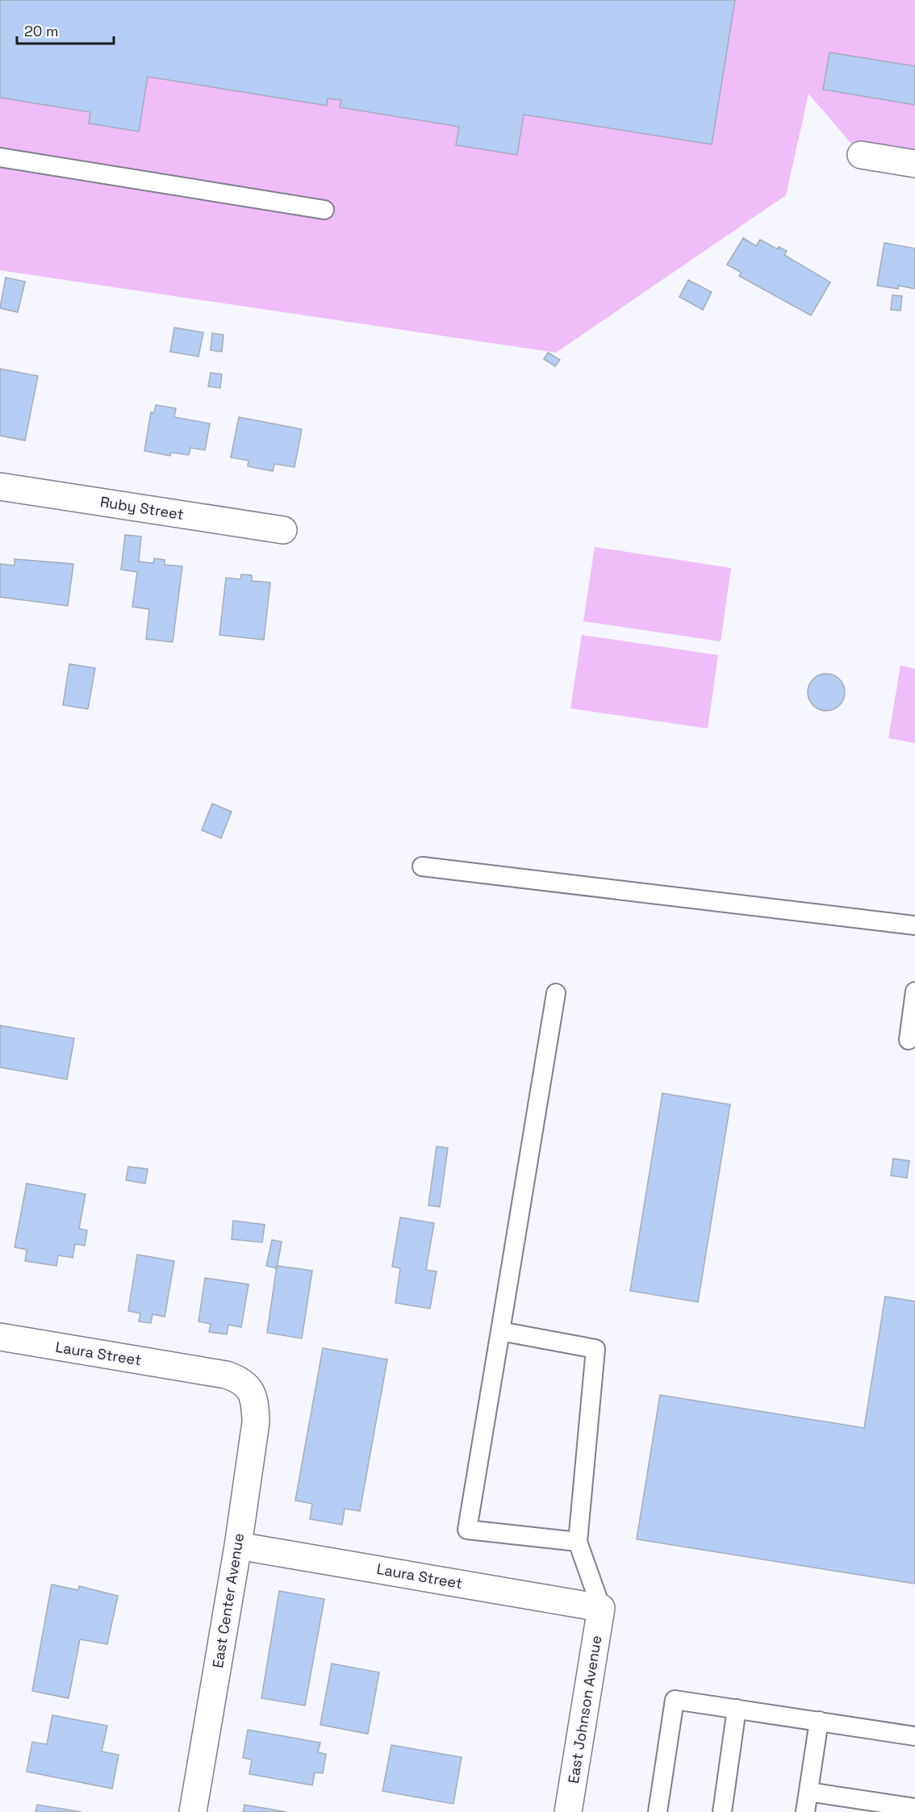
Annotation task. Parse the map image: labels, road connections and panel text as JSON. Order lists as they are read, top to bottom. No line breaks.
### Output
{"streets":{"street":["Ruby Street","Laura Street","East Center Avenue","East Johnson Avenue"]},"crossings":[["Laura Street","East Center Avenue"],["Laura Street","East Johnson Avenue"]],"scale_bar":"20 m"}
